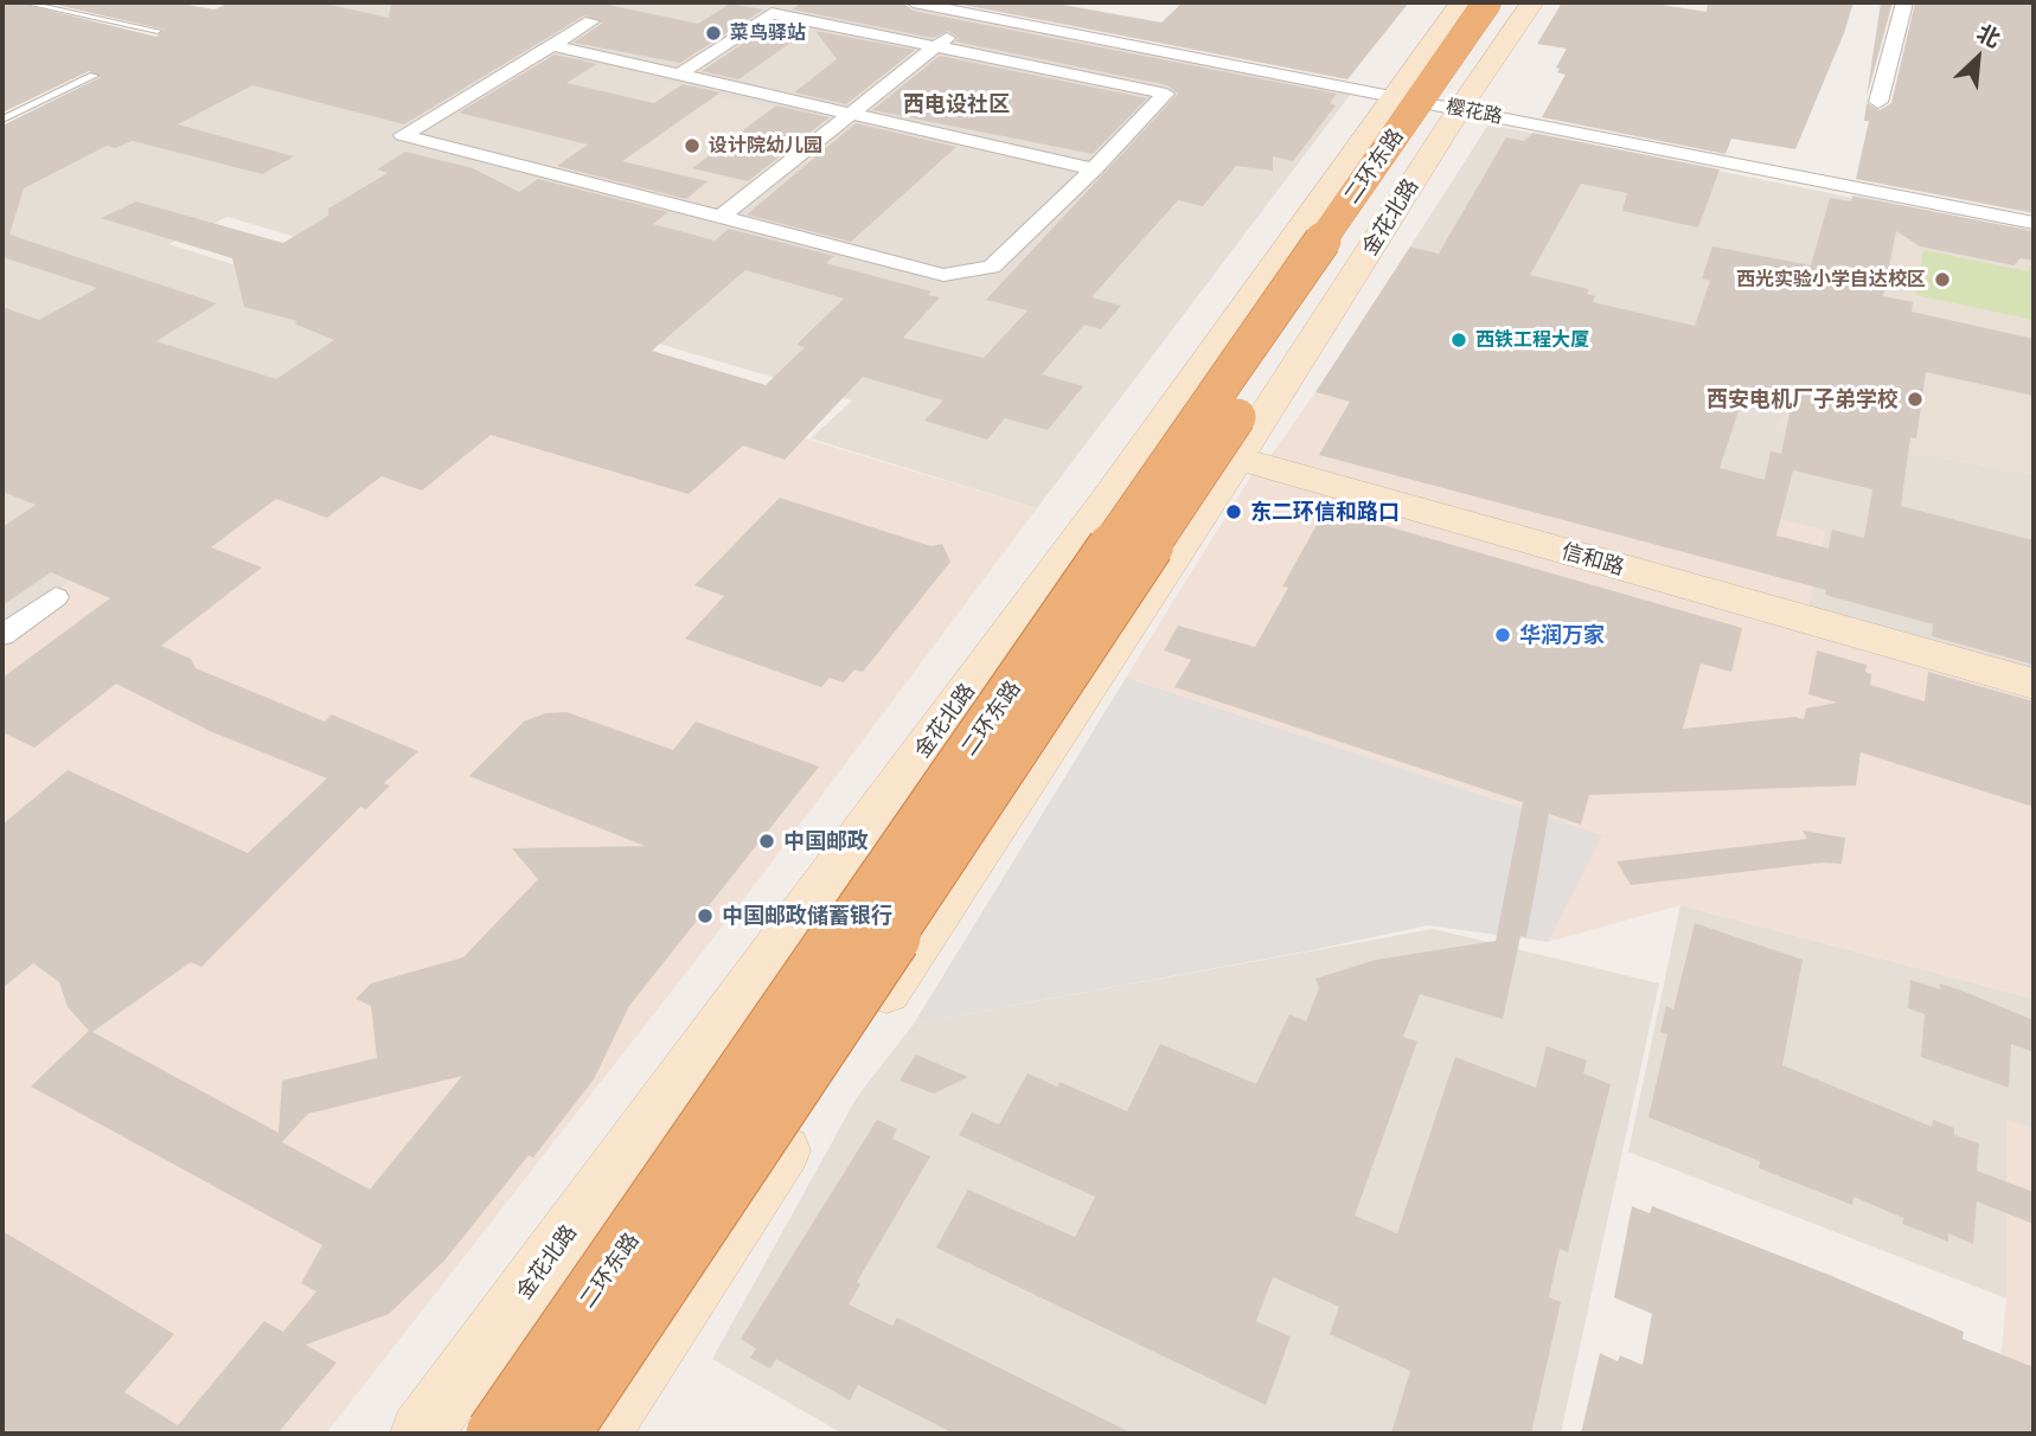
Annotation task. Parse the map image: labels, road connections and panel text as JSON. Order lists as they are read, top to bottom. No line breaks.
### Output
{"streets":{"highway":["二环东路"],"main road":["金花北路","信和路"],"street":["樱花路"]},"crossings":[["樱花路","金花北路"],["金花北路","信和路"]],"districts":["西电设社区"],"places":["菜鸟驿站","设计院幼儿园","西光实验小学自达校区","西铁工程大厦","西安电机厂子弟学校","东二环信和路口","华润万家","中国邮政","中国邮政储蓄银行"],"north":"top right"}
